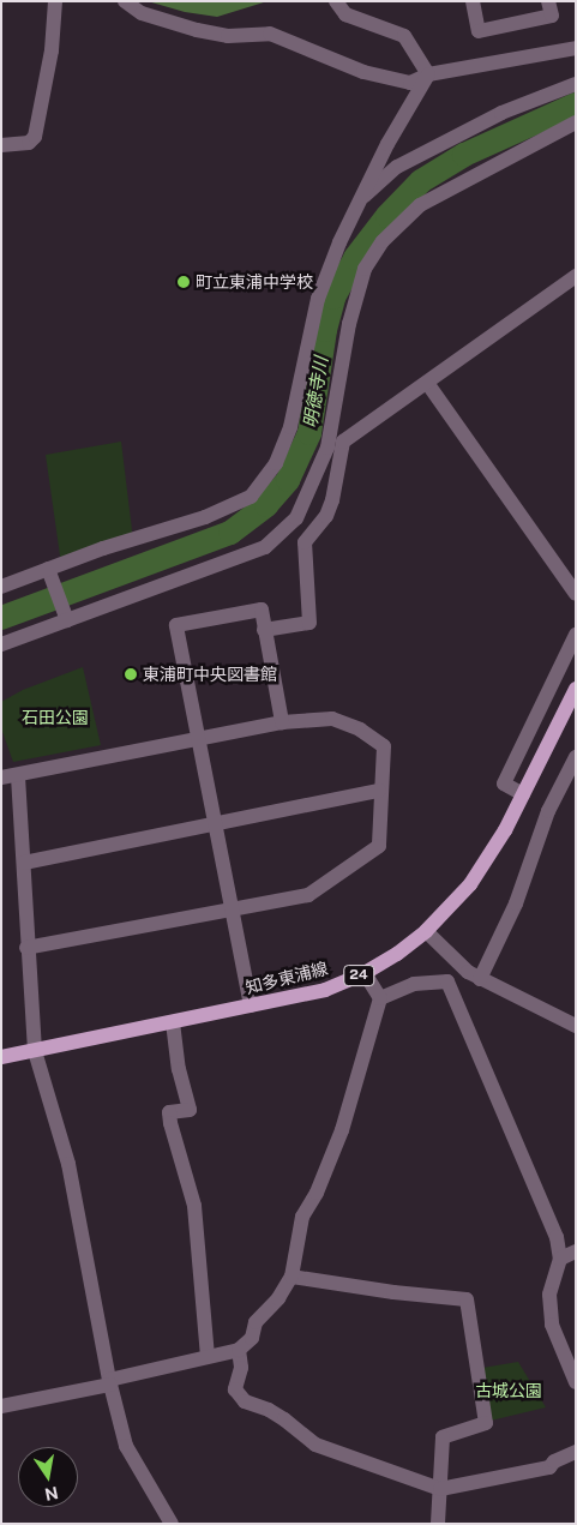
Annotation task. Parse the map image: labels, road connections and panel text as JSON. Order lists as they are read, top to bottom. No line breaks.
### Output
{"streets":{"main road":["24","知多東浦線"]},"water":["明徳寺川"],"parks":["石田公園","古城公園"],"places":["町立東浦中学校","東浦町中央図書館"],"north":"bottom"}
